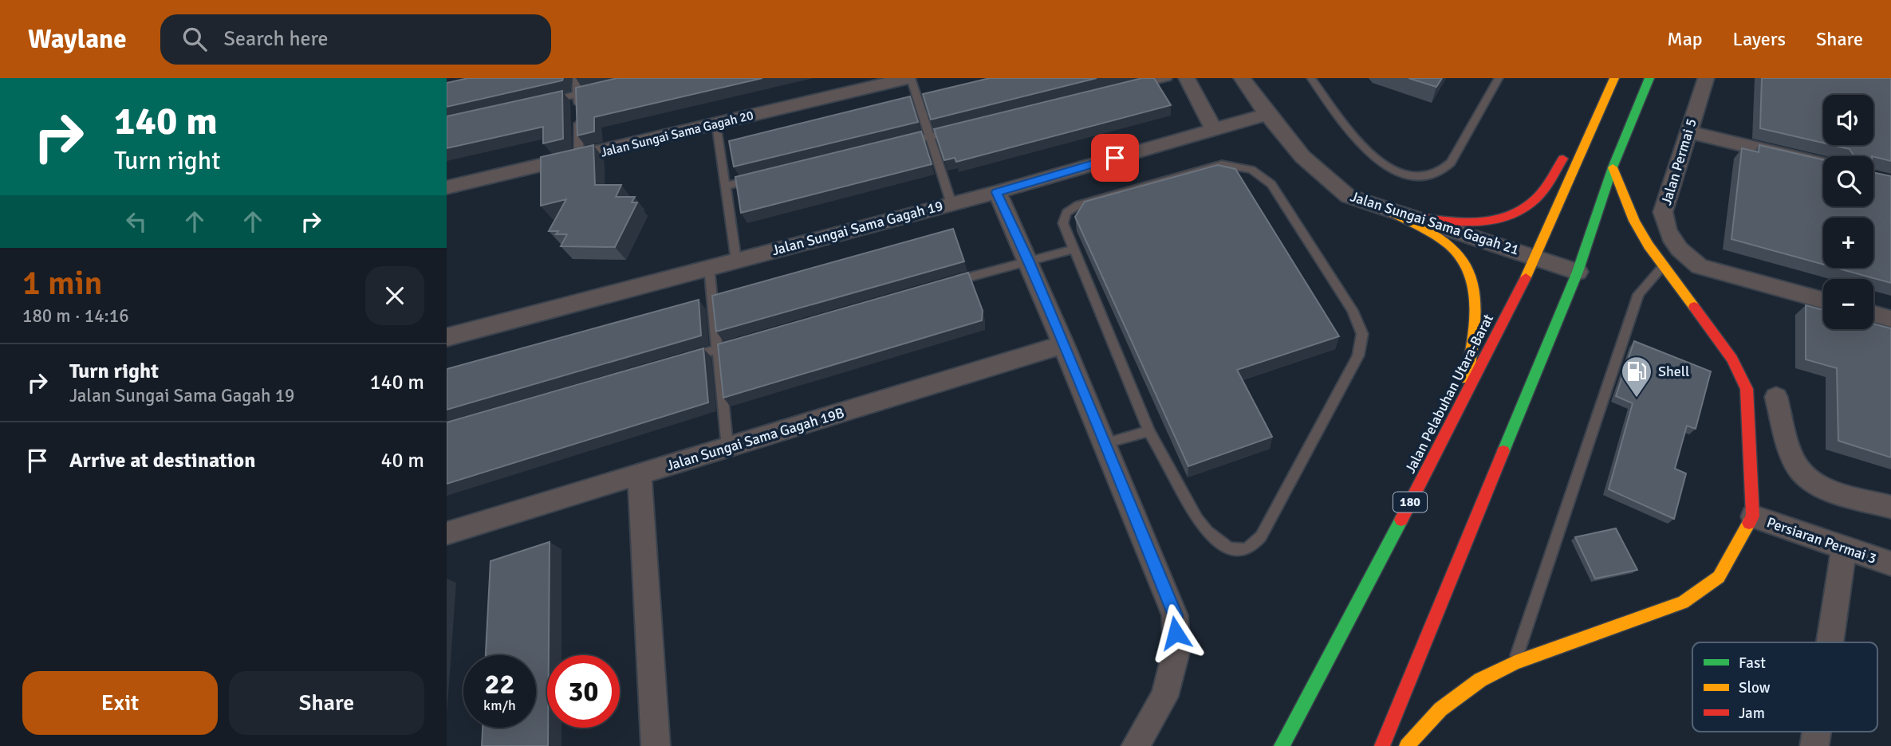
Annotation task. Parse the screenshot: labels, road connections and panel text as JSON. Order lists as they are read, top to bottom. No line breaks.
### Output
{"streets":{"main road":["Jalan Pelabuhan Utara-Barat","180"],"street":["Jalan Sungai Sama Gagah 20","Jalan Permai 5","Jalan Sungai Sama Gagah 21","Jalan Sungai Sama Gagah 19","Jalan Sungai Sama Gagah 19B","Persiaran Permai 3"]},"crossings":[["Jalan Sungai Sama Gagah 21","Jalan Sungai Sama Gagah 19"],["Jalan Sungai Sama Gagah 21","Jalan Pelabuhan Utara-Barat"]],"places":{"fuel station":["Shell"]},"legend":["Fast","Slow","Jam"],"page":{"header":"Waylane","search":"Search here","nav":["Map","Layers","Share"],"turn":["140 m","Turn right"],"map_buttons":["+","−"],"heading":["1 min","180 m · 14:16"],"list":[{"name":"Turn right","note":"Jalan Sungai Sama Gagah 19","value":"140 m"},{"name":"Arrive at destination","value":"40 m"}],"speed":"22 km/h","limit":"30","buttons":["Exit","Share"]}}
